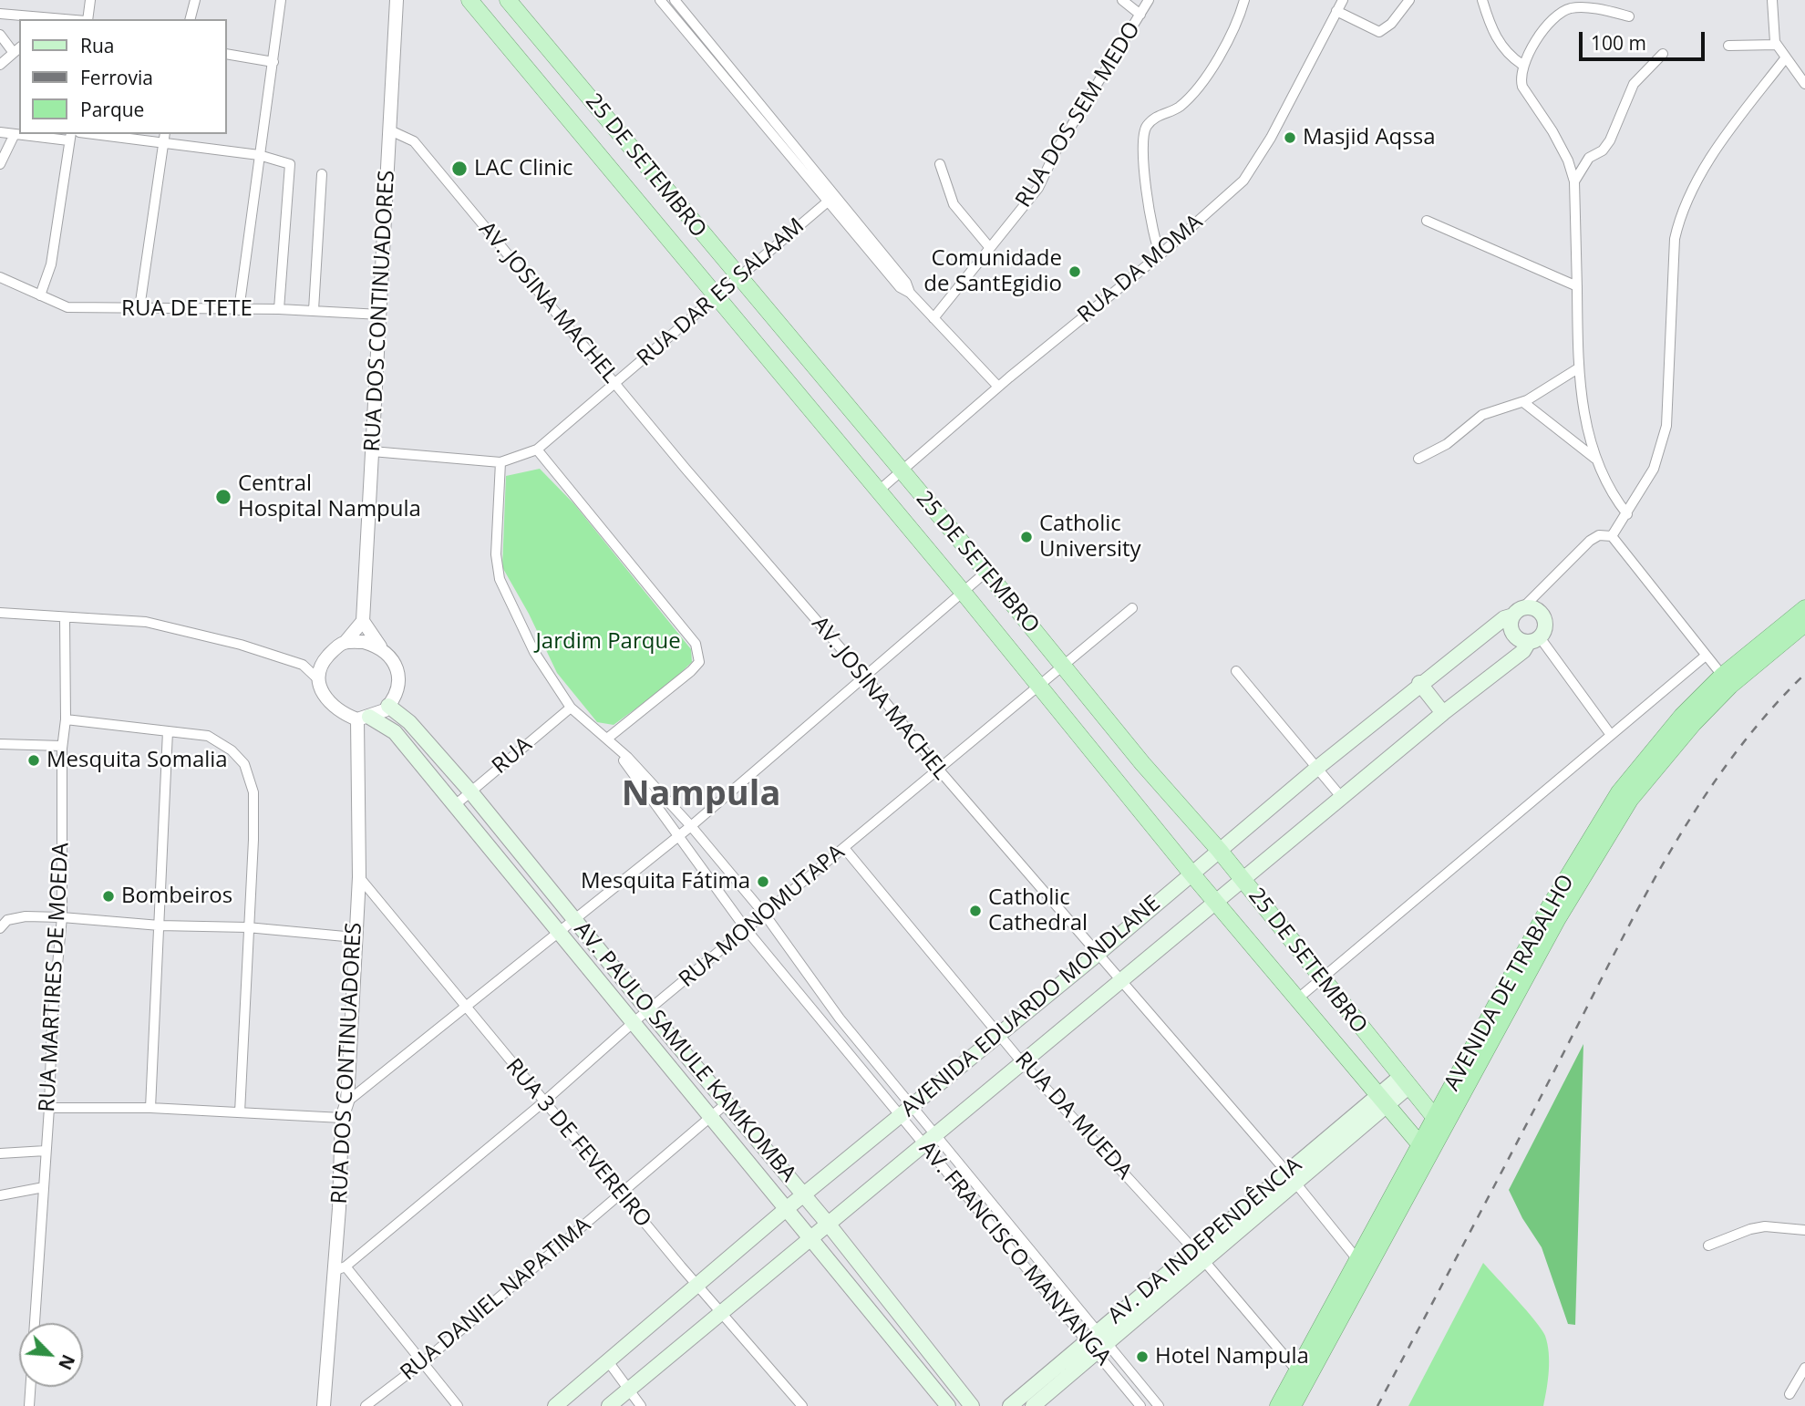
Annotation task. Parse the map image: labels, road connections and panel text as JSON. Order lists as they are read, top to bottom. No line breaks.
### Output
{"streets":{"highway":["AVENIDA DE TRABALHO"],"main road":["25 DE SETEMBRO","AVENIDA EDUARDO MONDLANE","AV. PAULO SAMULE KAMKOMBA","AV. DA INDEPENDÊNCIA"],"street":["RUA DOS SEM MEDO","RUA DA MOMA","RUA DAR ES SALAAM","AV. JOSINA MACHEL","RUA DE TETE","RUA DOS CONTINUADORES","RUA","RUA MONOMUTAPA","RUA MARTIRES DE MOEDA","RUA DA MUEDA","RUA 3 DE FEVEREIRO","AV. FRANCISCO MANYANGA","RUA DANIEL NAPATIMA"]},"crossings":[["25 DE SETEMBRO","RUA DA MOMA"],["25 DE SETEMBRO","RUA DAR ES SALAAM"],["25 DE SETEMBRO","RUA MONOMUTAPA"],["25 DE SETEMBRO","AVENIDA DE TRABALHO"],["25 DE SETEMBRO","AVENIDA EDUARDO MONDLANE"],["25 DE SETEMBRO","AV. DA INDEPENDÊNCIA"],["RUA DAR ES SALAAM","AV. JOSINA MACHEL"],["RUA DAR ES SALAAM","RUA DOS CONTINUADORES"],["RUA DAR ES SALAAM","AV. FRANCISCO MANYANGA"],["AV. JOSINA MACHEL","RUA DOS CONTINUADORES"],["AV. JOSINA MACHEL","RUA MONOMUTAPA"],["AV. JOSINA MACHEL","AVENIDA DE TRABALHO"],["AV. JOSINA MACHEL","AVENIDA EDUARDO MONDLANE"],["AV. JOSINA MACHEL","AV. DA INDEPENDÊNCIA"],["RUA DE TETE","RUA DOS CONTINUADORES"],["RUA DOS CONTINUADORES","RUA MONOMUTAPA"],["RUA DOS CONTINUADORES","AV. PAULO SAMULE KAMKOMBA"],["RUA DOS CONTINUADORES","RUA 3 DE FEVEREIRO"],["RUA","AV. PAULO SAMULE KAMKOMBA"],["RUA","AV. FRANCISCO MANYANGA"],["RUA MONOMUTAPA","AV. PAULO SAMULE KAMKOMBA"],["RUA MONOMUTAPA","RUA DA MUEDA"],["RUA MONOMUTAPA","RUA 3 DE FEVEREIRO"],["RUA MONOMUTAPA","AV. FRANCISCO MANYANGA"],["AVENIDA DE TRABALHO","RUA DA MUEDA"],["AVENIDA EDUARDO MONDLANE","AV. PAULO SAMULE KAMKOMBA"],["AVENIDA EDUARDO MONDLANE","RUA DA MUEDA"],["AVENIDA EDUARDO MONDLANE","RUA 3 DE FEVEREIRO"],["AVENIDA EDUARDO MONDLANE","AV. FRANCISCO MANYANGA"],["AV. PAULO SAMULE KAMKOMBA","RUA DANIEL NAPATIMA"],["RUA DA MUEDA","AV. DA INDEPENDÊNCIA"],["RUA 3 DE FEVEREIRO","RUA DANIEL NAPATIMA"],["AV. DA INDEPENDÊNCIA","AV. FRANCISCO MANYANGA"]],"districts":["Nampula"],"parks":["Jardim Parque"],"places":["Masjid Aqssa","LAC Clinic","Comunidade de SantEgidio","Central Hospital Nampula","Catholic University","Mesquita Somalia","Mesquita Fátima","Bombeiros","Catholic Cathedral","Hotel Nampula"],"legend":["Rua","Ferrovia","Parque"],"scale_bar":"100 m","north":"bottom right"}
